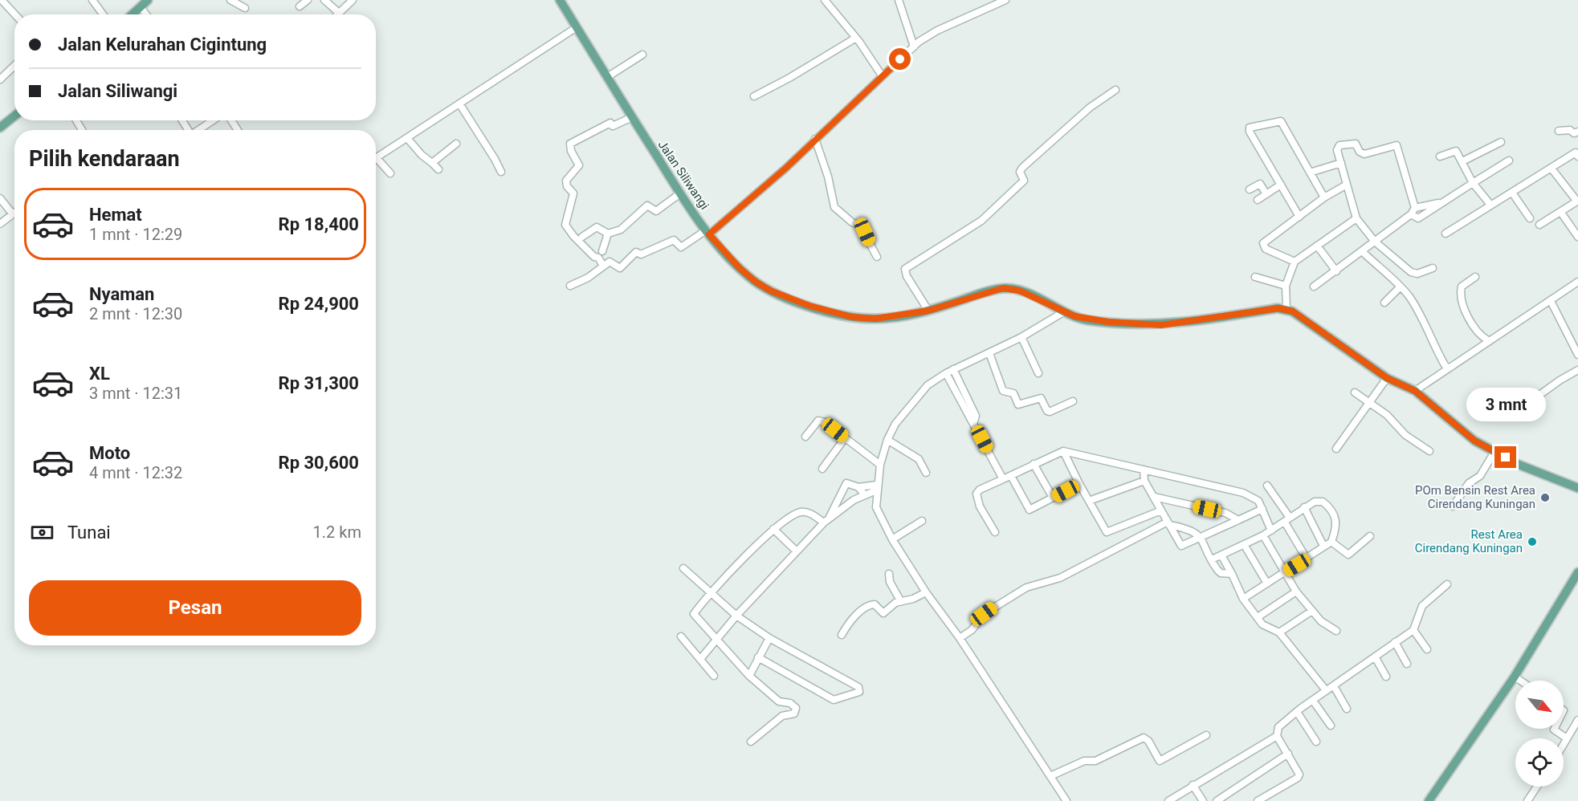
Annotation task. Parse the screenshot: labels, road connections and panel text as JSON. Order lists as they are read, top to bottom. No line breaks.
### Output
{"streets":{"main road":["Jalan Siliwangi"]},"places":["POm Bensin Rest Area Cirendang Kuningan","Rest Area Cirendang Kuningan"],"north":"bottom right","page":{"banner":["Jalan Kelurahan Cigintung","Jalan Siliwangi"],"heading":"Pilih kendaraan","list":[{"name":"Hemat","note":"1 mnt · 12:29","value":"Rp 18,400"},{"name":"Nyaman","note":"2 mnt · 12:30","value":"Rp 24,900"},{"name":"XL","note":"3 mnt · 12:31","value":"Rp 31,300"},{"name":"Moto","note":"4 mnt · 12:32","value":"Rp 30,600"}],"bubble":"3 mnt","pay":["Tunai","1.2 km"],"buttons":"Pesan"}}
